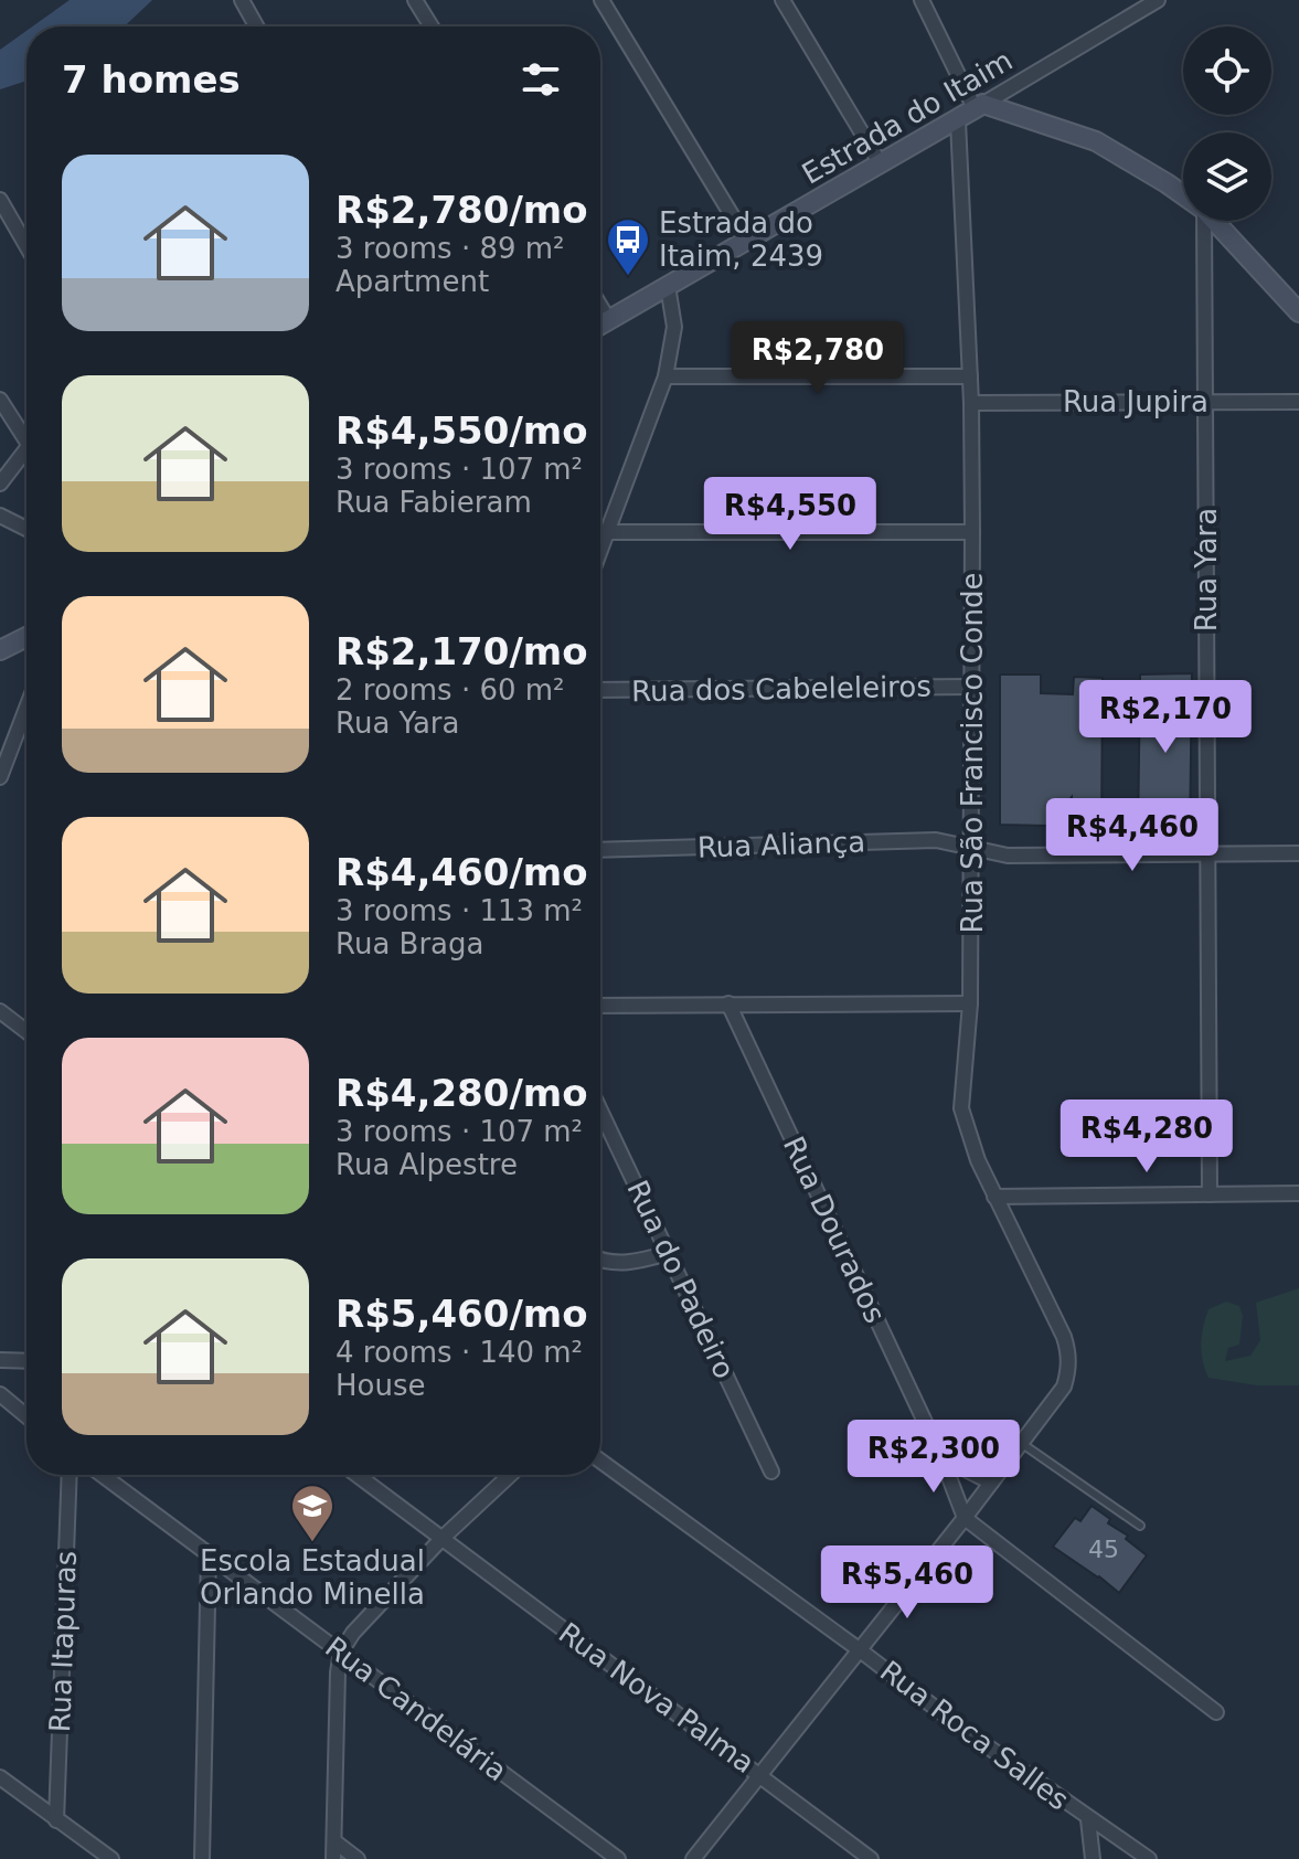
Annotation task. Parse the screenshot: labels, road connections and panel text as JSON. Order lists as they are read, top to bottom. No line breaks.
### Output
{"streets":{"street":["Estrada do Itaim","Rua Jupira","Rua Yara","Rua dos Cabeleleiros","Rua São Francisco Conde","Rua Aliança","Rua Dourados","Rua do Padeiro","Rua Itapuras","Rua Nova Palma","Rua Candelária","Rua Roca Salles"]},"crossings":[["Estrada do Itaim","Rua São Francisco Conde"],["Rua Jupira","Rua Yara"],["Rua Jupira","Rua São Francisco Conde"],["Rua Yara","Rua Aliança"],["Rua dos Cabeleleiros","Rua São Francisco Conde"],["Rua São Francisco Conde","Rua Aliança"]],"places":{"bus stop":["Estrada do Itaim, 2439"],"school or university":["Escola Estadual Orlando Minella"]},"house_numbers":["45"],"page":{"heading":"7 homes","list":[{"name":"R$2,780/mo","note":"3 rooms · 89 m² · Apartment"},{"name":"R$4,550/mo","note":"3 rooms · 107 m² · Rua Fabieram"},{"name":"R$2,170/mo","note":"2 rooms · 60 m² · Rua Yara"},{"name":"R$4,460/mo","note":"3 rooms · 113 m² · Rua Braga"},{"name":"R$4,280/mo","note":"3 rooms · 107 m² · Rua Alpestre"},{"name":"R$5,460/mo","note":"4 rooms · 140 m² · House"}],"price":["R$2,780","R$4,550","R$2,170","R$4,460","R$4,280","R$2,300","R$5,460"]}}
